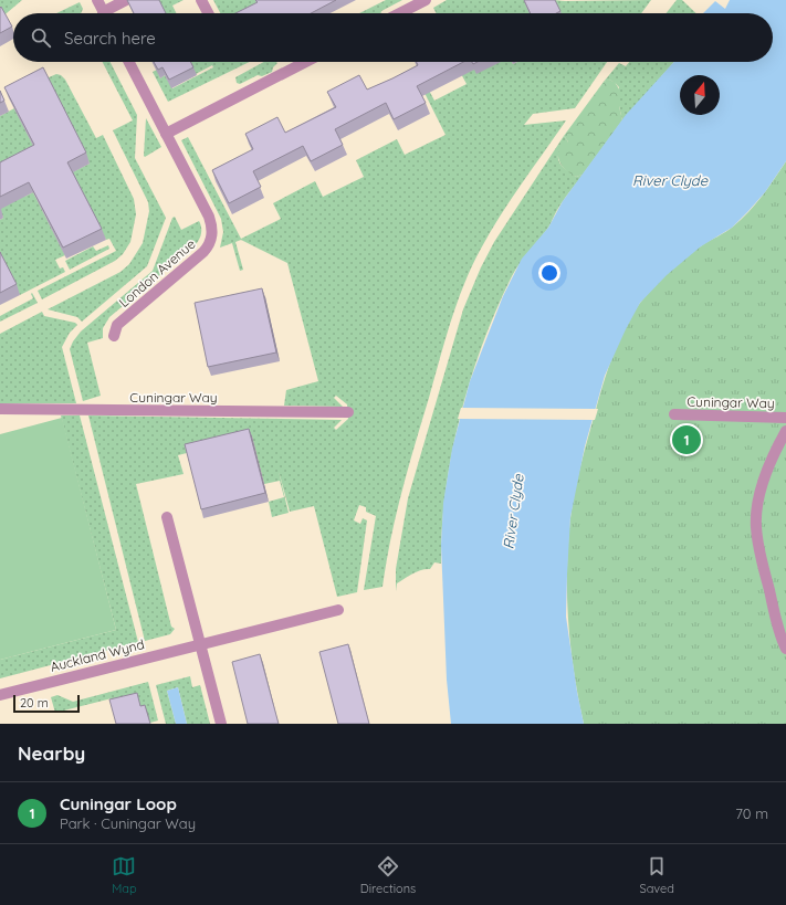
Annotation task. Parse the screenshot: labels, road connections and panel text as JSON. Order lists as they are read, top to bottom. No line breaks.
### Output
{"streets":{"street":["London Avenue","Cuningar Way","Auckland Wynd"]},"water":["River Clyde"],"scale_bar":"20 m","north":"top","page":{"search":"Search here","pins":"1","scale":"20 m","heading":"Nearby","list":[{"mark":"1","name":"Cuningar Loop","note":"Park · Cuningar Way","value":"70 m"}],"nav":["Map","Directions","Saved"]}}
